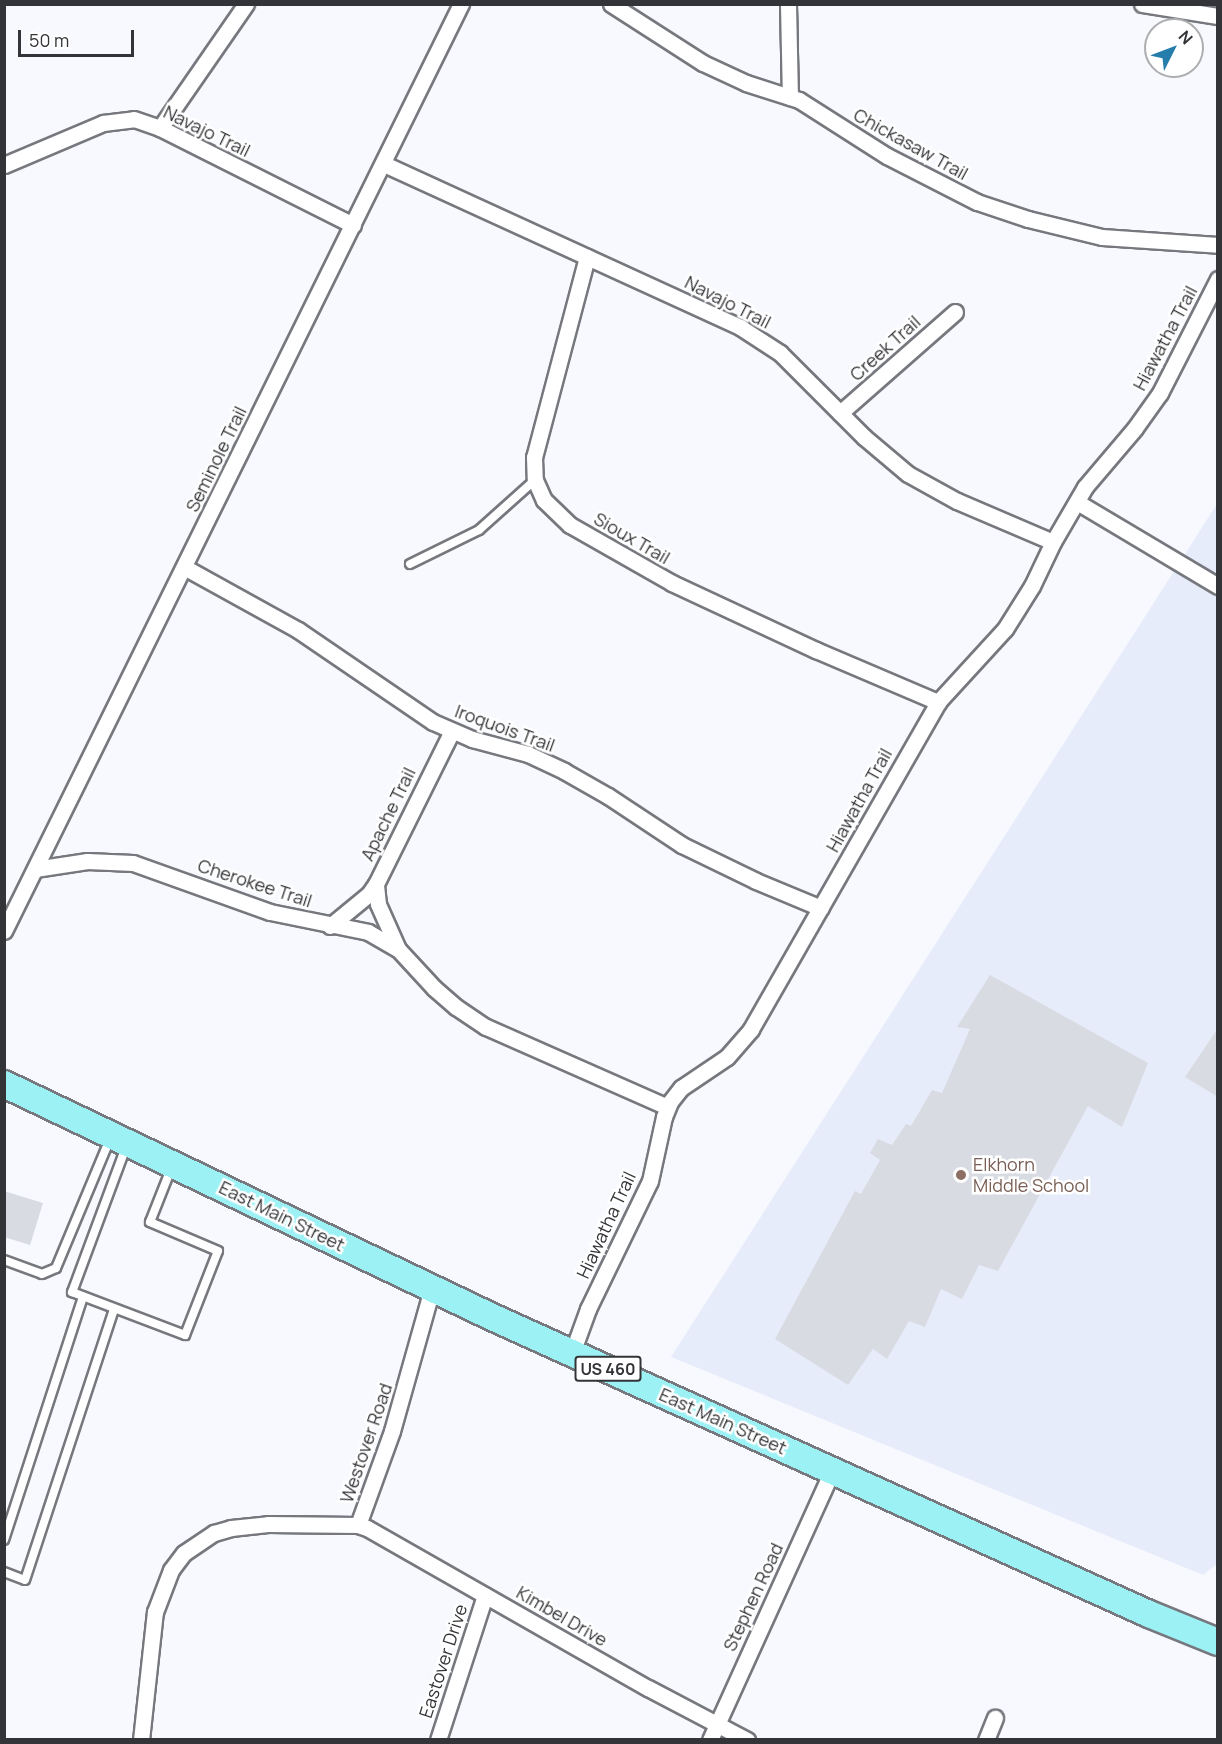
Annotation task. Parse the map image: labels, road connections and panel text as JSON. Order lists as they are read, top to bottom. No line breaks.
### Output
{"streets":{"main road":["East Main Street","US 460"],"street":["Navajo Trail","Chickasaw Trail","Hiawatha Trail","Creek Trail","Seminole Trail","Sioux Trail","Iroquois Trail","Apache Trail","Cherokee Trail","Westover Road","Stephen Road","Kimbel Drive","Eastover Drive"]},"crossings":[["Navajo Trail","Hiawatha Trail"],["Navajo Trail","Creek Trail"],["Navajo Trail","Seminole Trail"],["Hiawatha Trail","Sioux Trail"],["Hiawatha Trail","Iroquois Trail"],["Hiawatha Trail","Cherokee Trail"],["Hiawatha Trail","East Main Street"],["Seminole Trail","Iroquois Trail"],["Seminole Trail","Cherokee Trail"],["Iroquois Trail","Apache Trail"],["Apache Trail","Cherokee Trail"],["East Main Street","Westover Road"],["East Main Street","Stephen Road"],["Westover Road","Kimbel Drive"],["Stephen Road","Kimbel Drive"],["Kimbel Drive","Eastover Drive"]],"places":["Elkhorn Middle School"],"scale_bar":"50 m","north":"top right"}
